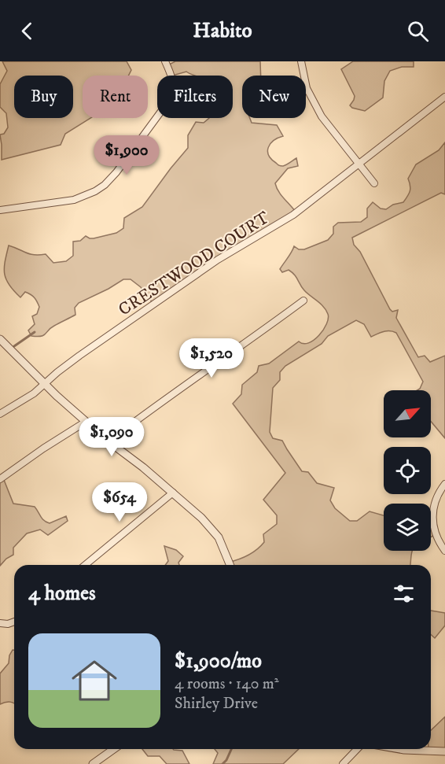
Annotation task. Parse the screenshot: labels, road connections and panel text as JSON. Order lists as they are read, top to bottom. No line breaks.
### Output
{"streets":{"street":["CRESTWOOD COURT"]},"north":"top right","page":{"header":"Habito","chip":["Buy","Rent","Filters","New"],"price":["$1,900","$1,520","$1,090","$654"],"heading":"4 homes","list":[{"name":"$1,900/mo","note":"4 rooms · 140 m² · Shirley Drive"}]}}
